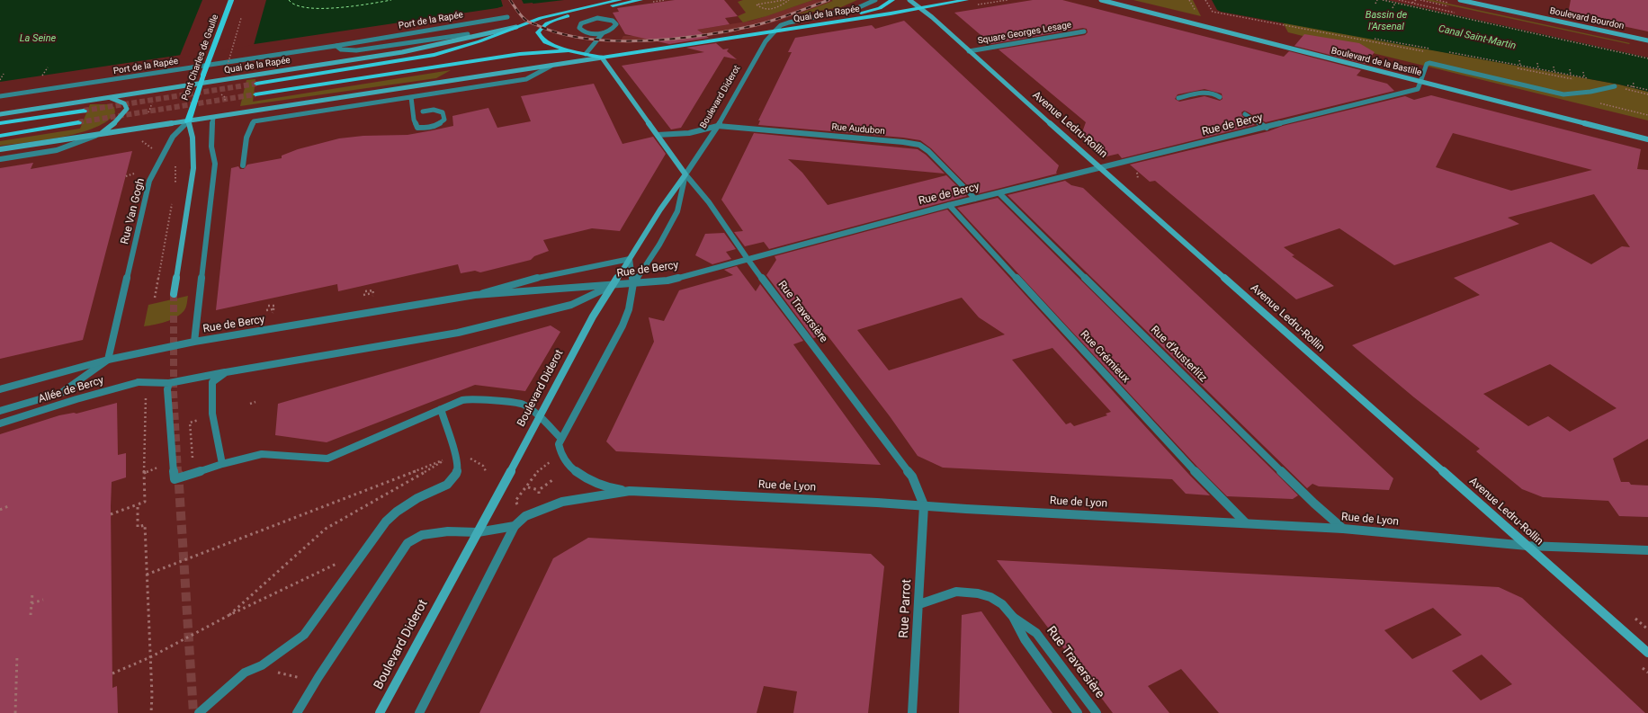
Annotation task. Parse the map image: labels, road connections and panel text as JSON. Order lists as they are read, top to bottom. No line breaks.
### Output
{"streets":{"main road":["Quai de la Rapée","Boulevard Bourdon","Pont Charles de Gaulle","Boulevard de la Bastille","Boulevard Diderot","Avenue Ledru-Rollin","Rue Traversière"],"street":["Port de la Rapée","Square Georges Lesage","Rue de Bercy","Rue Audubon","Rue Van Gogh","Rue d'Austerlitz","Rue Crémieux","Allée de Bercy","Rue de Lyon","Rue Parrot"]},"crossings":[["Quai de la Rapée","Port de la Rapée"],["Quai de la Rapée","Pont Charles de Gaulle"],["Quai de la Rapée","Boulevard Diderot"],["Quai de la Rapée","Avenue Ledru-Rollin"],["Quai de la Rapée","Rue Van Gogh"],["Quai de la Rapée","Rue Traversière"],["Square Georges Lesage","Avenue Ledru-Rollin"],["Pont Charles de Gaulle","Rue Van Gogh"],["Boulevard de la Bastille","Rue de Bercy"],["Boulevard Diderot","Rue de Bercy"],["Boulevard Diderot","Rue Audubon"],["Boulevard Diderot","Rue Traversière"],["Boulevard Diderot","Allée de Bercy"],["Boulevard Diderot","Rue de Lyon"],["Avenue Ledru-Rollin","Rue de Bercy"],["Avenue Ledru-Rollin","Rue de Lyon"],["Rue de Bercy","Rue Audubon"],["Rue de Bercy","Rue Van Gogh"],["Rue de Bercy","Rue Traversière"],["Rue de Bercy","Rue d'Austerlitz"],["Rue de Bercy","Rue Crémieux"],["Rue de Bercy","Allée de Bercy"],["Rue Traversière","Rue de Lyon"],["Rue Traversière","Rue Parrot"],["Rue d'Austerlitz","Rue de Lyon"],["Rue Crémieux","Rue de Lyon"],["Rue de Lyon","Rue Parrot"]],"water":["Bassin de l'Arsenal","Canal Saint-Martin","La Seine"]}
